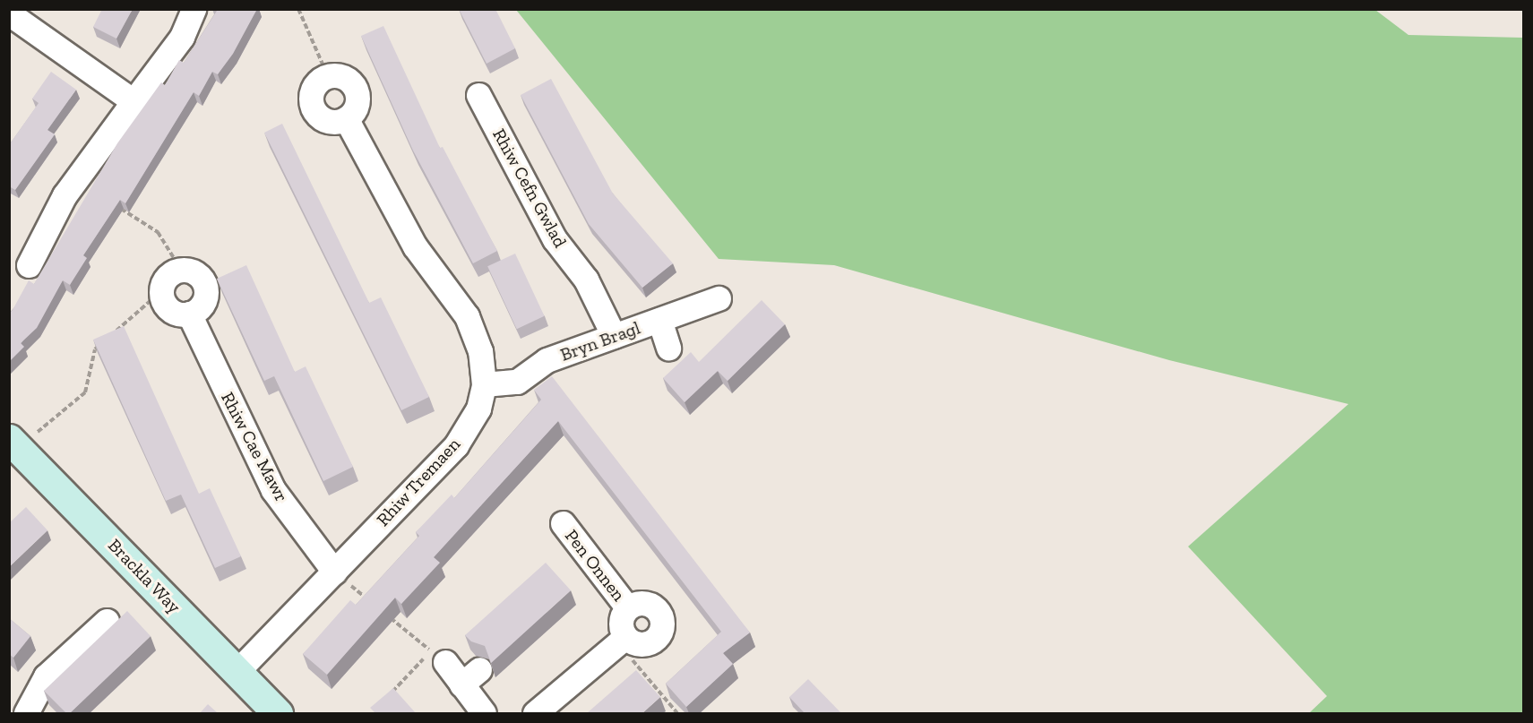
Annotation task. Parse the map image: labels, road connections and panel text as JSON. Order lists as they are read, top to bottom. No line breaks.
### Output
{"streets":{"street":["Rhiw Cefn Gwlad","Bryn Bragl","Rhiw Cae Mawr","Rhiw Tremaen","Pen Onnen","Brackla Way"]},"crossings":[["Rhiw Cefn Gwlad","Bryn Bragl"],["Bryn Bragl","Rhiw Tremaen"],["Rhiw Cae Mawr","Rhiw Tremaen"],["Rhiw Tremaen","Brackla Way"]]}
